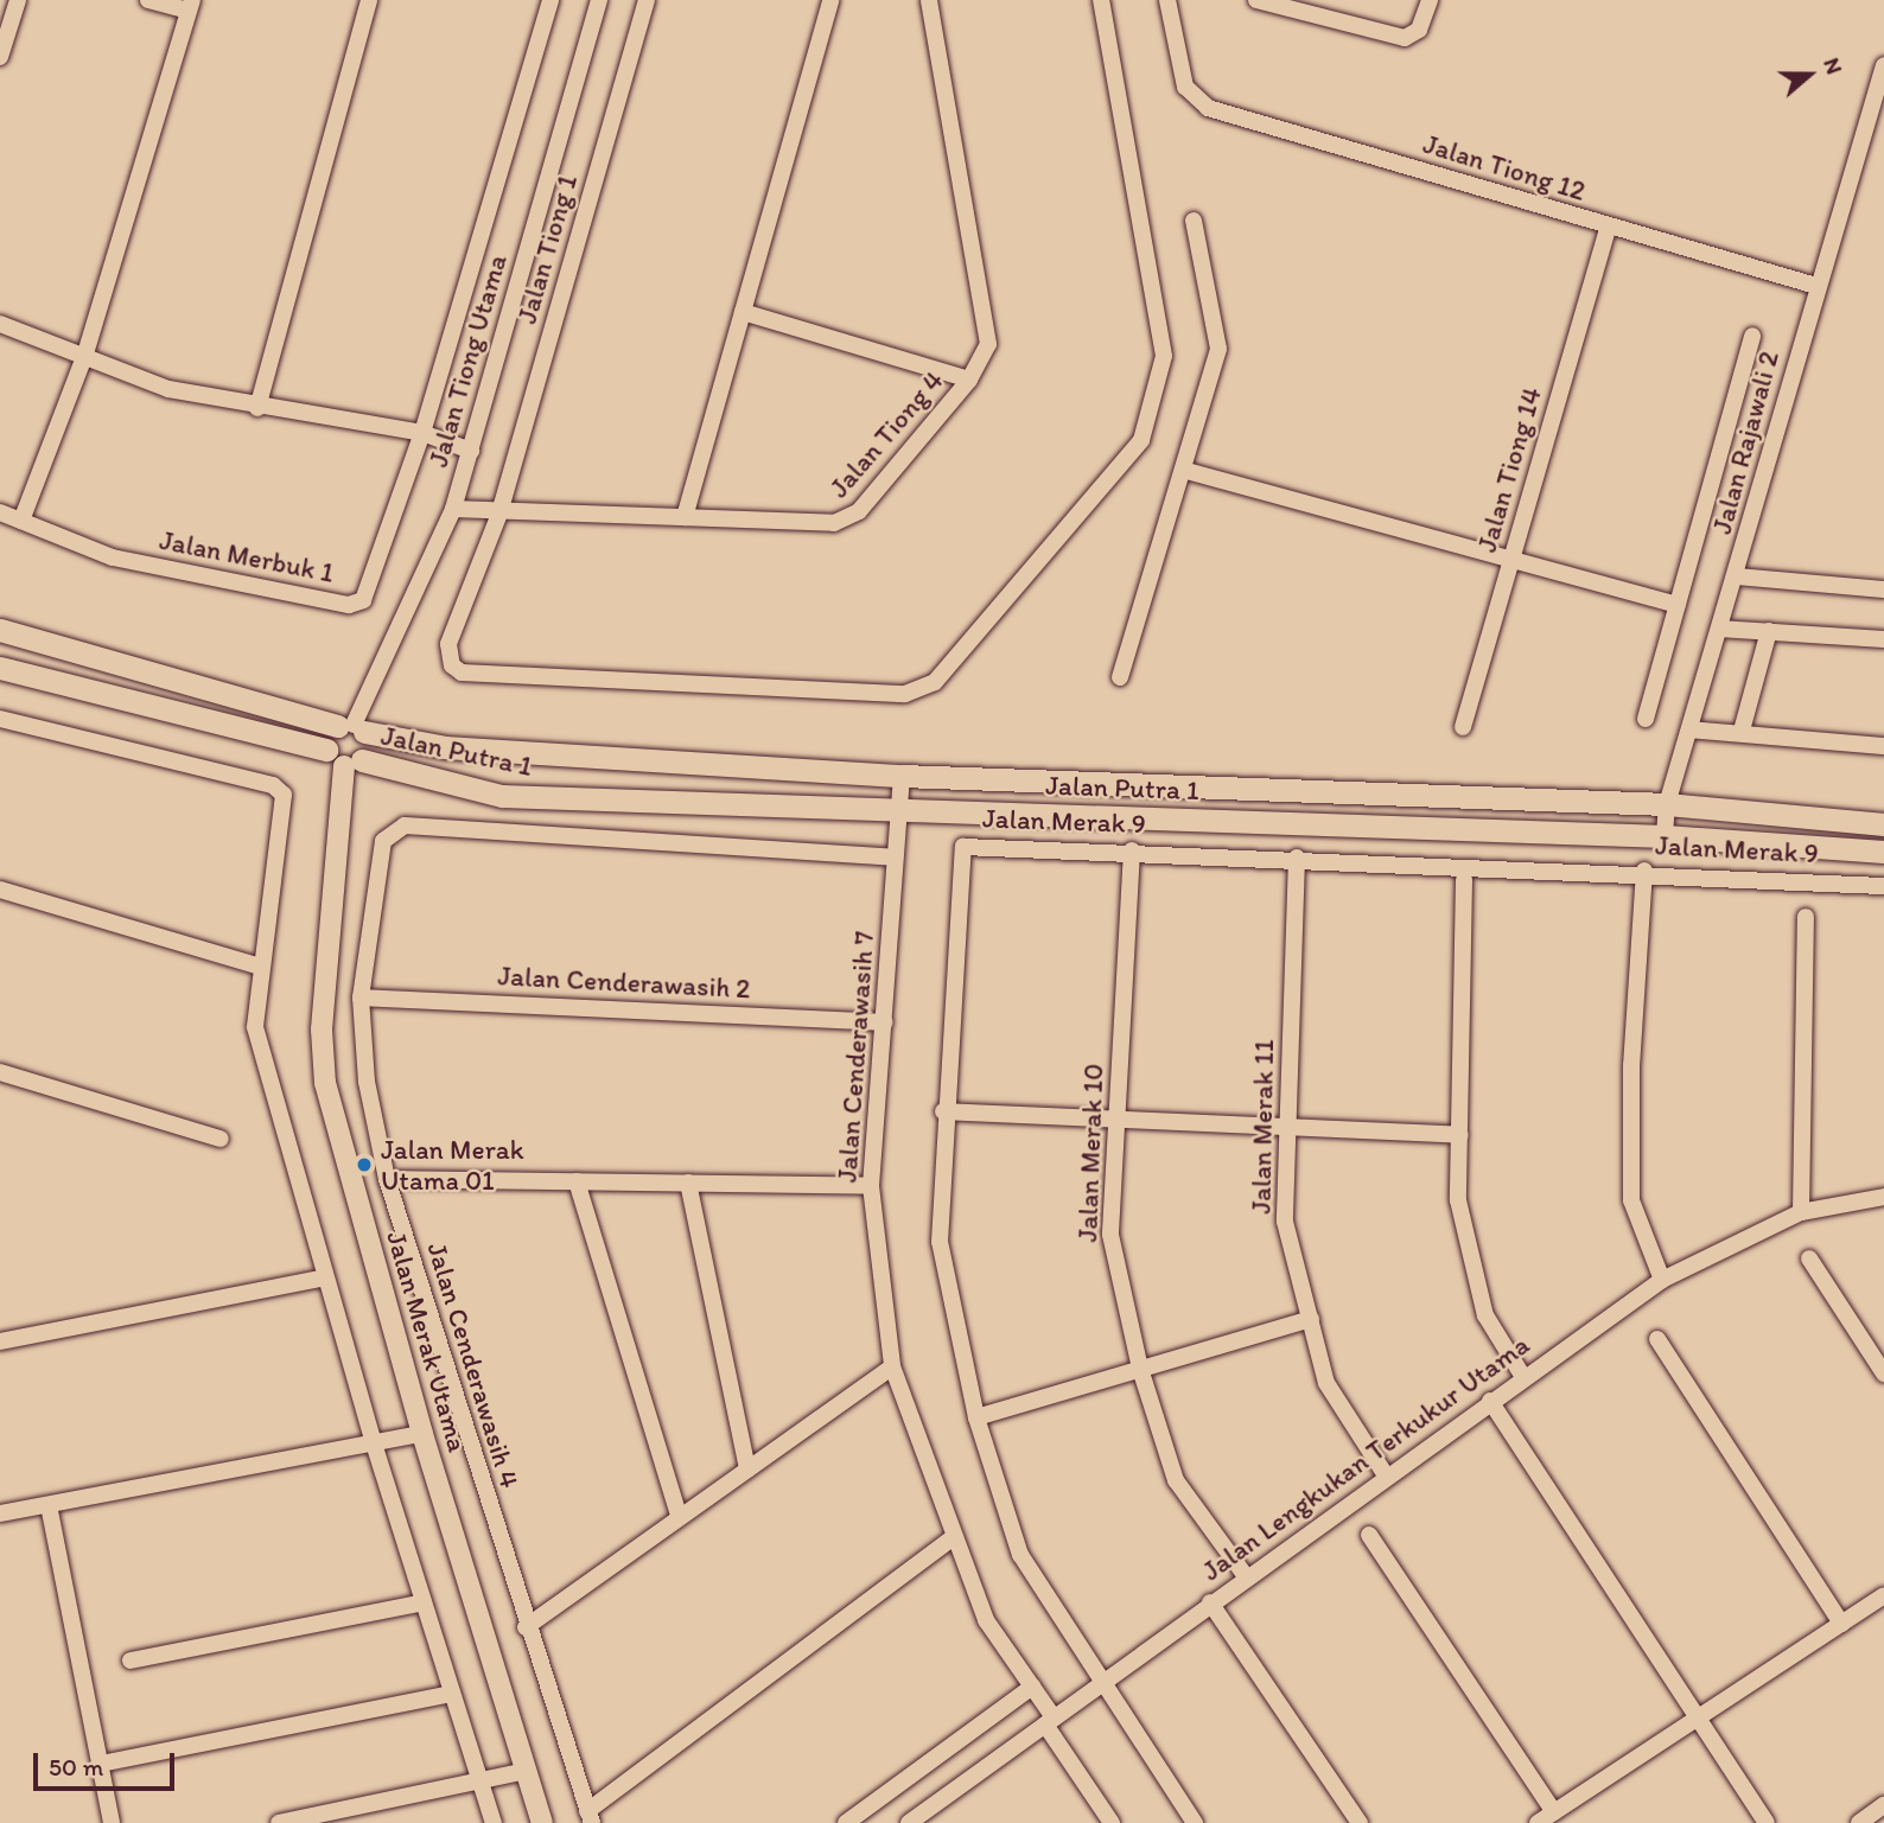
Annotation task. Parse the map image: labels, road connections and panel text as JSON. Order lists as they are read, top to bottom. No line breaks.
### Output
{"streets":{"main road":["Jalan Putra 1"],"street":["Jalan Tiong 12","Jalan Tiong 1","Jalan Tiong Utama","Jalan Tiong 4","Jalan Rajawali 2","Jalan Tiong 14","Jalan Merbuk 1","Jalan Merak 9","Jalan Cenderawasih 2","Jalan Cenderawasih 7","Jalan Merak 11","Jalan Merak 10","Jalan Merak Utama","Jalan Cenderawasih 4","Jalan Lengkukan Terkukur Utama"]},"crossings":[["Jalan Tiong 12","Jalan Rajawali 2"],["Jalan Tiong 12","Jalan Tiong 14"],["Jalan Tiong 1","Jalan Tiong 4"],["Jalan Tiong Utama","Jalan Tiong 4"],["Jalan Tiong Utama","Jalan Putra 1"],["Jalan Rajawali 2","Jalan Putra 1"],["Jalan Putra 1","Jalan Cenderawasih 7"],["Jalan Putra 1","Jalan Merak Utama"],["Jalan Merak 9","Jalan Merak 11"],["Jalan Merak 9","Jalan Merak 10"],["Jalan Merak 9","Jalan Lengkukan Terkukur Utama"],["Jalan Cenderawasih 2","Jalan Cenderawasih 7"],["Jalan Cenderawasih 2","Jalan Cenderawasih 4"],["Jalan Cenderawasih 7","Jalan Cenderawasih 4"],["Jalan Cenderawasih 7","Jalan Lengkukan Terkukur Utama"],["Jalan Merak 11","Jalan Lengkukan Terkukur Utama"],["Jalan Merak 10","Jalan Lengkukan Terkukur Utama"]],"places":["Jalan Merak Utama 01"],"scale_bar":"50 m","north":"right"}
